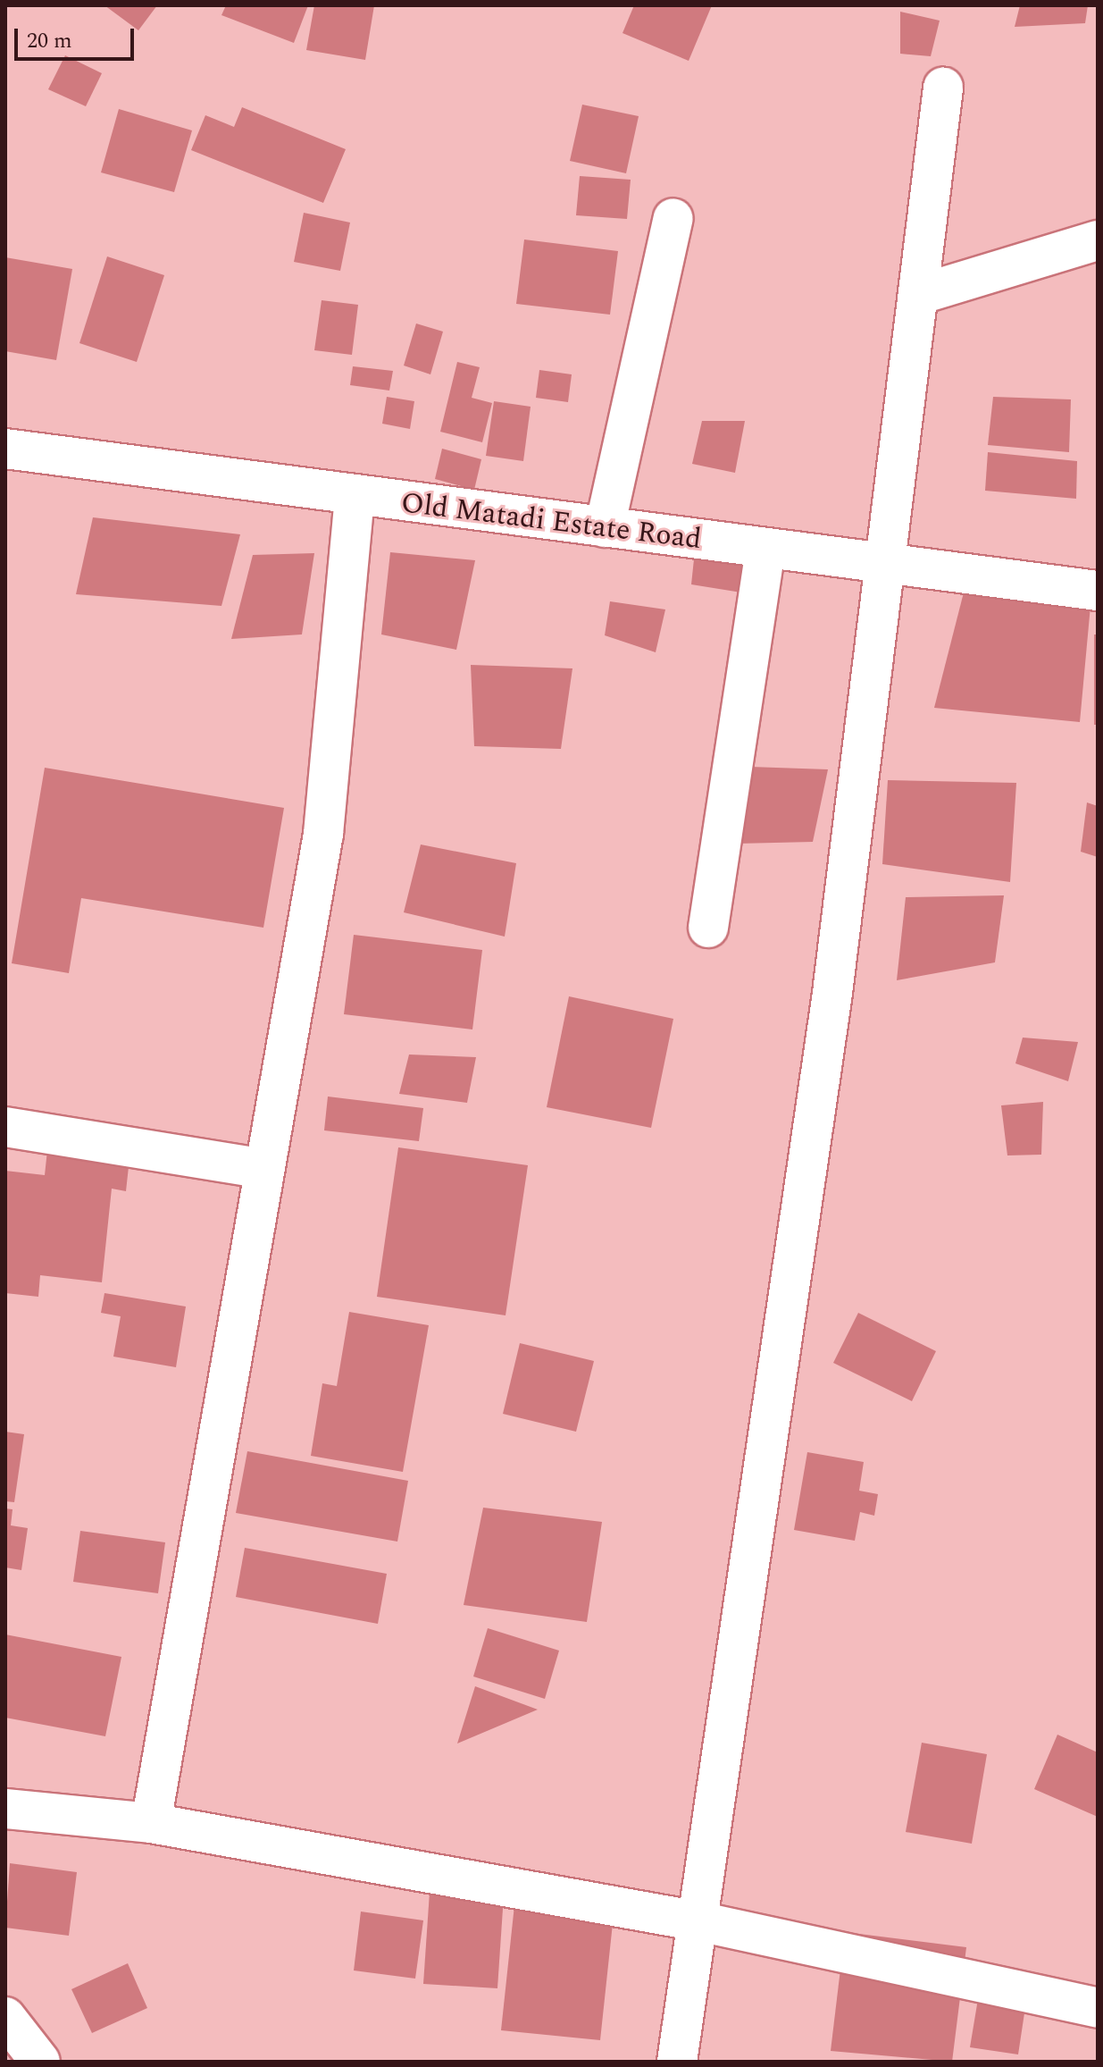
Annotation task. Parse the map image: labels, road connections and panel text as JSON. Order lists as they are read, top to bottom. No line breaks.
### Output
{"streets":{"street":["Old Matadi Estate Road"]},"scale_bar":"20 m"}
